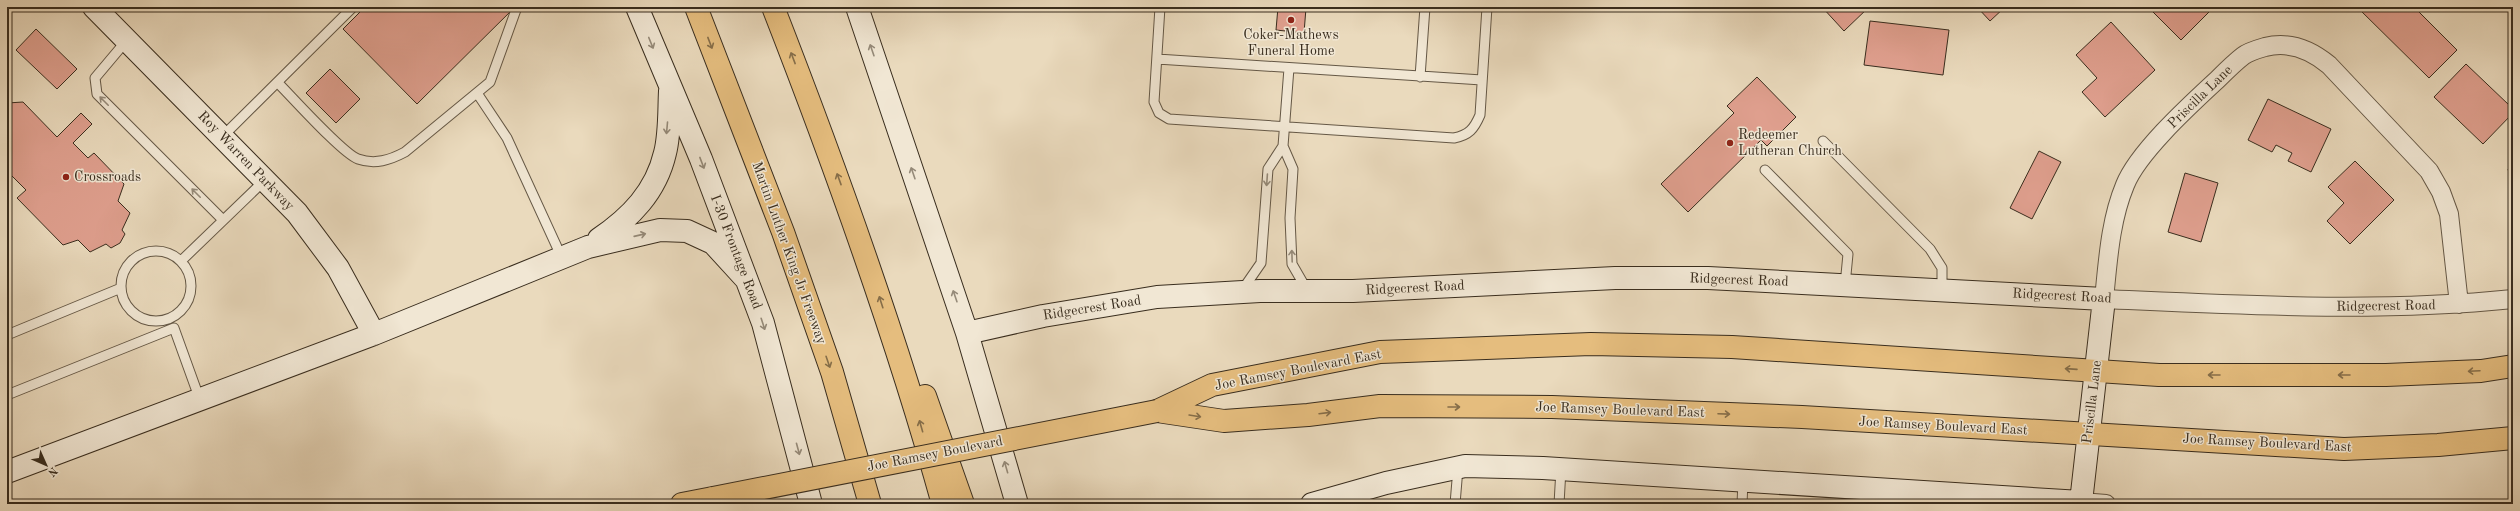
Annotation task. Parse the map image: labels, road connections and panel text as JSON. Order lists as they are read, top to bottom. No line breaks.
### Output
{"streets":{"highway":["Martin Luther King Jr Freeway","Joe Ramsey Boulevard East","Joe Ramsey Boulevard"],"street":["Priscilla Lane","Roy Warren Parkway","I-30 Frontage Road","Ridgecrest Road"]},"crossings":[["Priscilla Lane","Ridgecrest Road"],["Priscilla Lane","Joe Ramsey Boulevard East"],["Joe Ramsey Boulevard East","Joe Ramsey Boulevard"]],"places":["Coker-Mathews Funeral Home","Redeemer Lutheran Church","Crossroads"],"north":"bottom right"}
